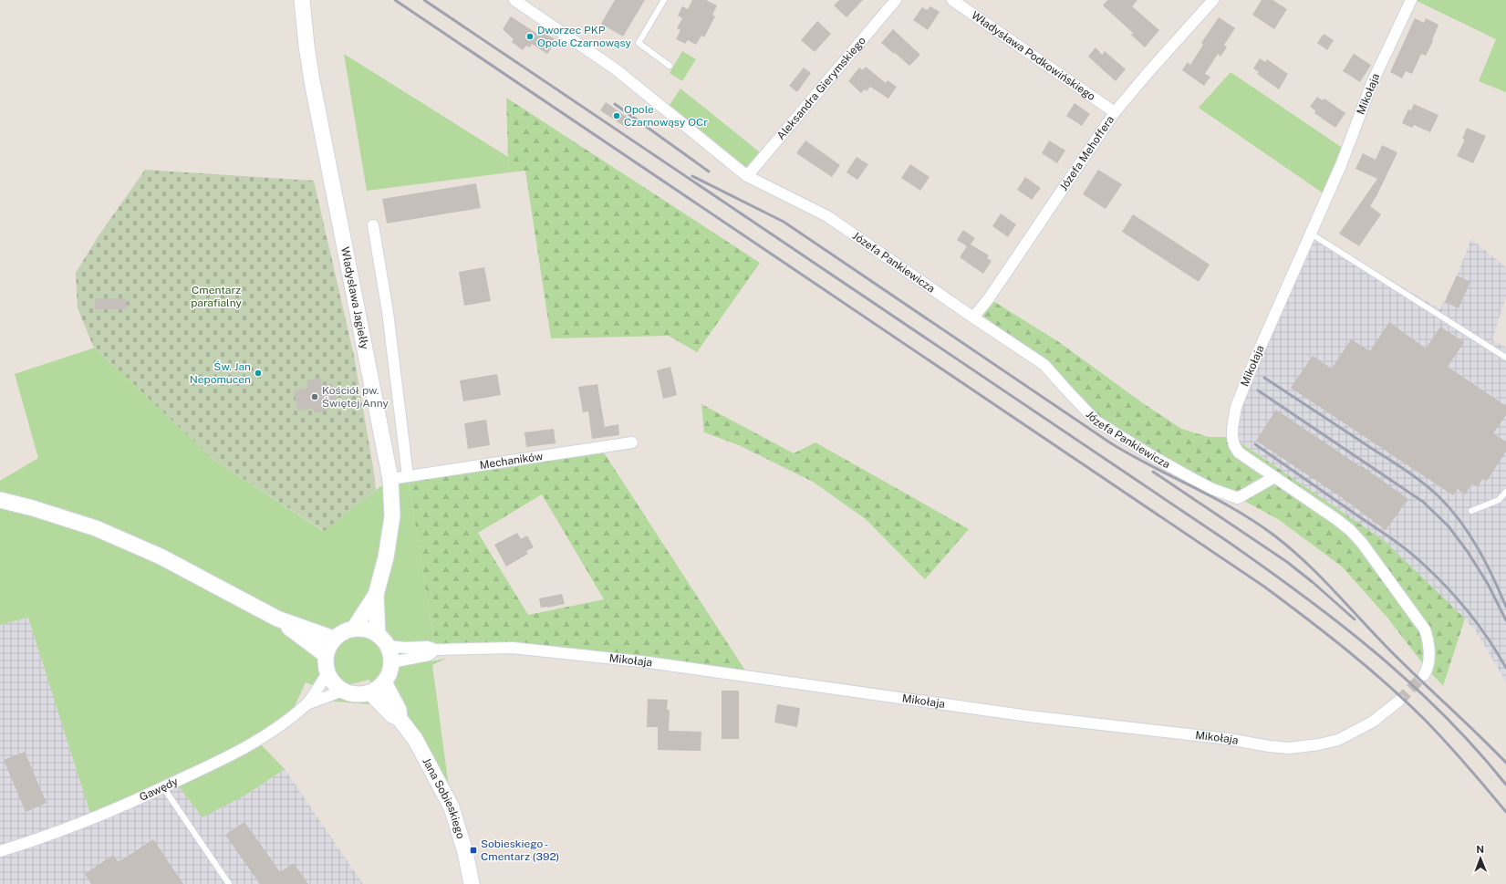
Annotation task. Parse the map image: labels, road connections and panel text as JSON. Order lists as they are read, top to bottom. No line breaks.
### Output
{"streets":{"street":["Władysława Podkowińskiego","Aleksandra Gierymskiego","Mikołaja","Józefa Mehoffera","Józefa Pankiewicza","Władysława Jagiełły","Mechaników","Gawędy","Jana Sobieskiego"]},"crossings":[["Władysława Podkowińskiego","Józefa Mehoffera"],["Aleksandra Gierymskiego","Józefa Pankiewicza"],["Mikołaja","Józefa Pankiewicza"],["Mikołaja","Władysława Jagiełły"],["Mikołaja","Gawędy"],["Mikołaja","Jana Sobieskiego"],["Józefa Mehoffera","Józefa Pankiewicza"],["Władysława Jagiełły","Mechaników"],["Władysława Jagiełły","Gawędy"],["Władysława Jagiełły","Jana Sobieskiego"],["Gawędy","Jana Sobieskiego"]],"parks":["Cmentarz parafialny"],"places":{"other":["Dworzec PKP Opole Czarnowąsy","Opole Czarnowąsy OCr","Św. Jan Nepomucen","Kościół pw. Świętej Anny"],"transit":["Sobieskiego - Cmentarz (392)"]},"north":"top"}
